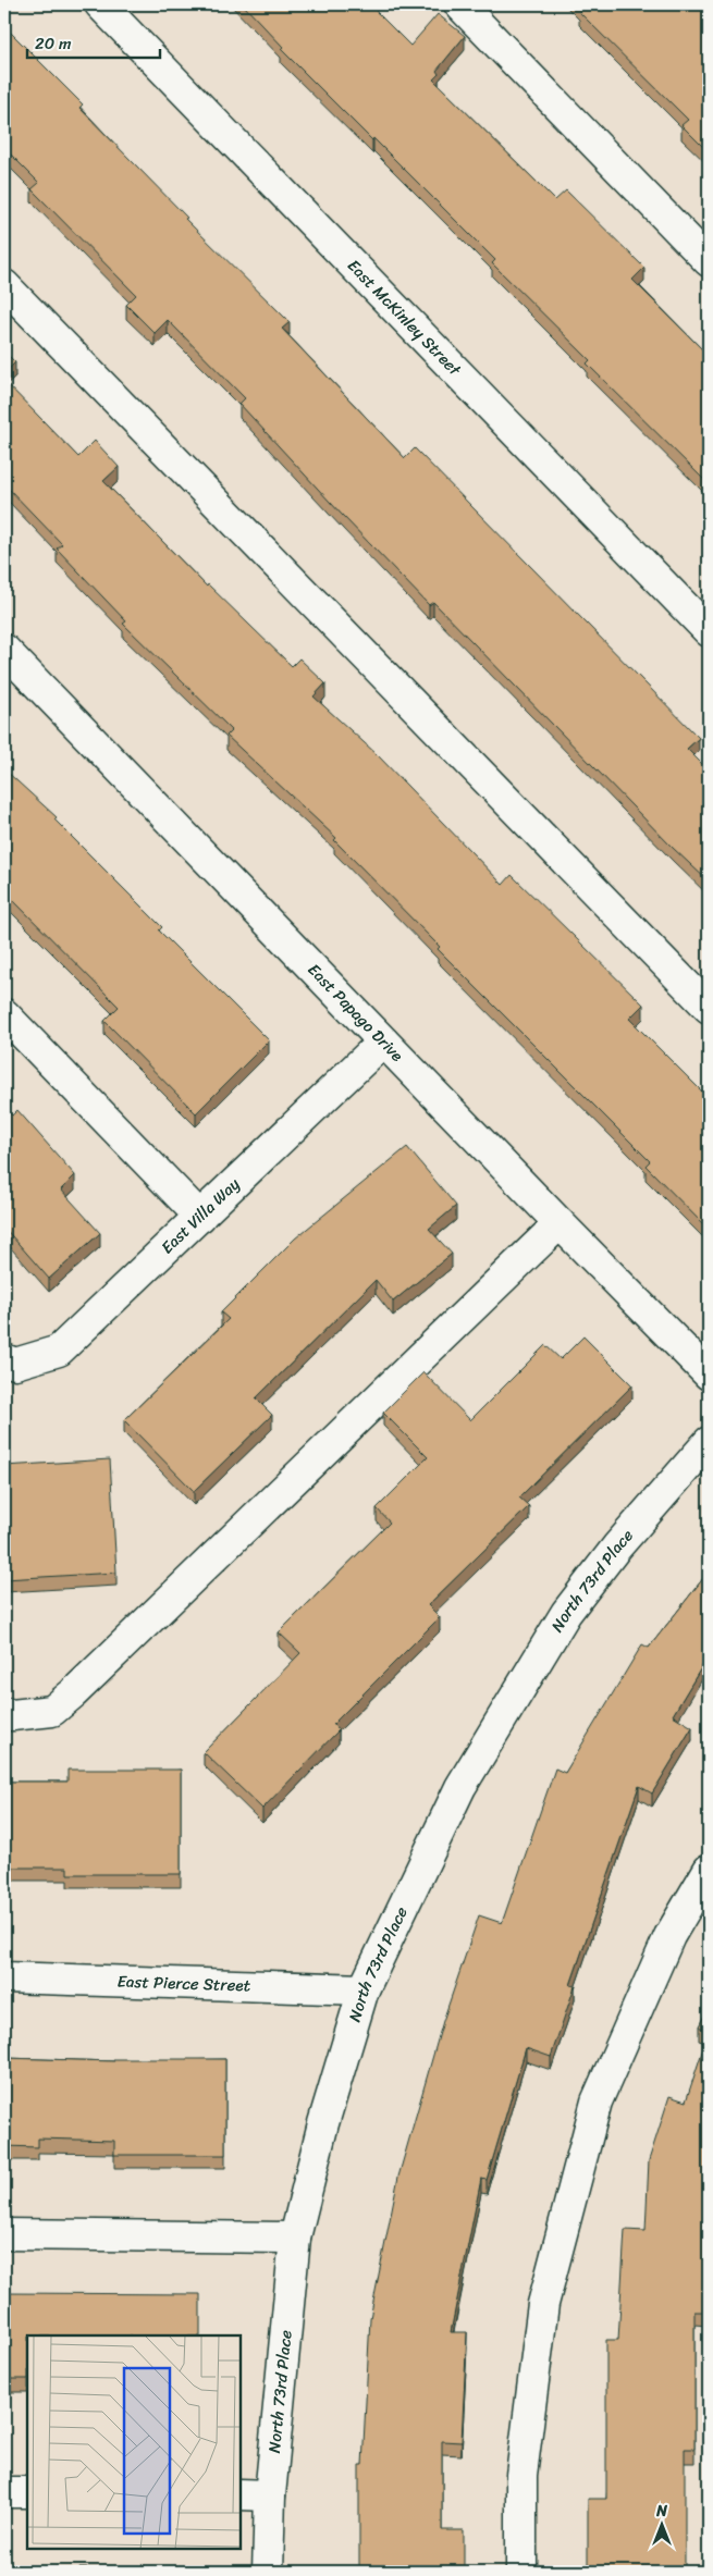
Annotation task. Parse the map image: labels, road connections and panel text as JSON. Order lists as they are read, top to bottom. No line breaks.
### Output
{"streets":{"street":["East McKinley Street","East Papago Drive","East Villa Way","North 73rd Place","East Pierce Street"]},"crossings":[["East Papago Drive","East Villa Way"],["North 73rd Place","East Pierce Street"]],"scale_bar":"20 m","north":"top"}
